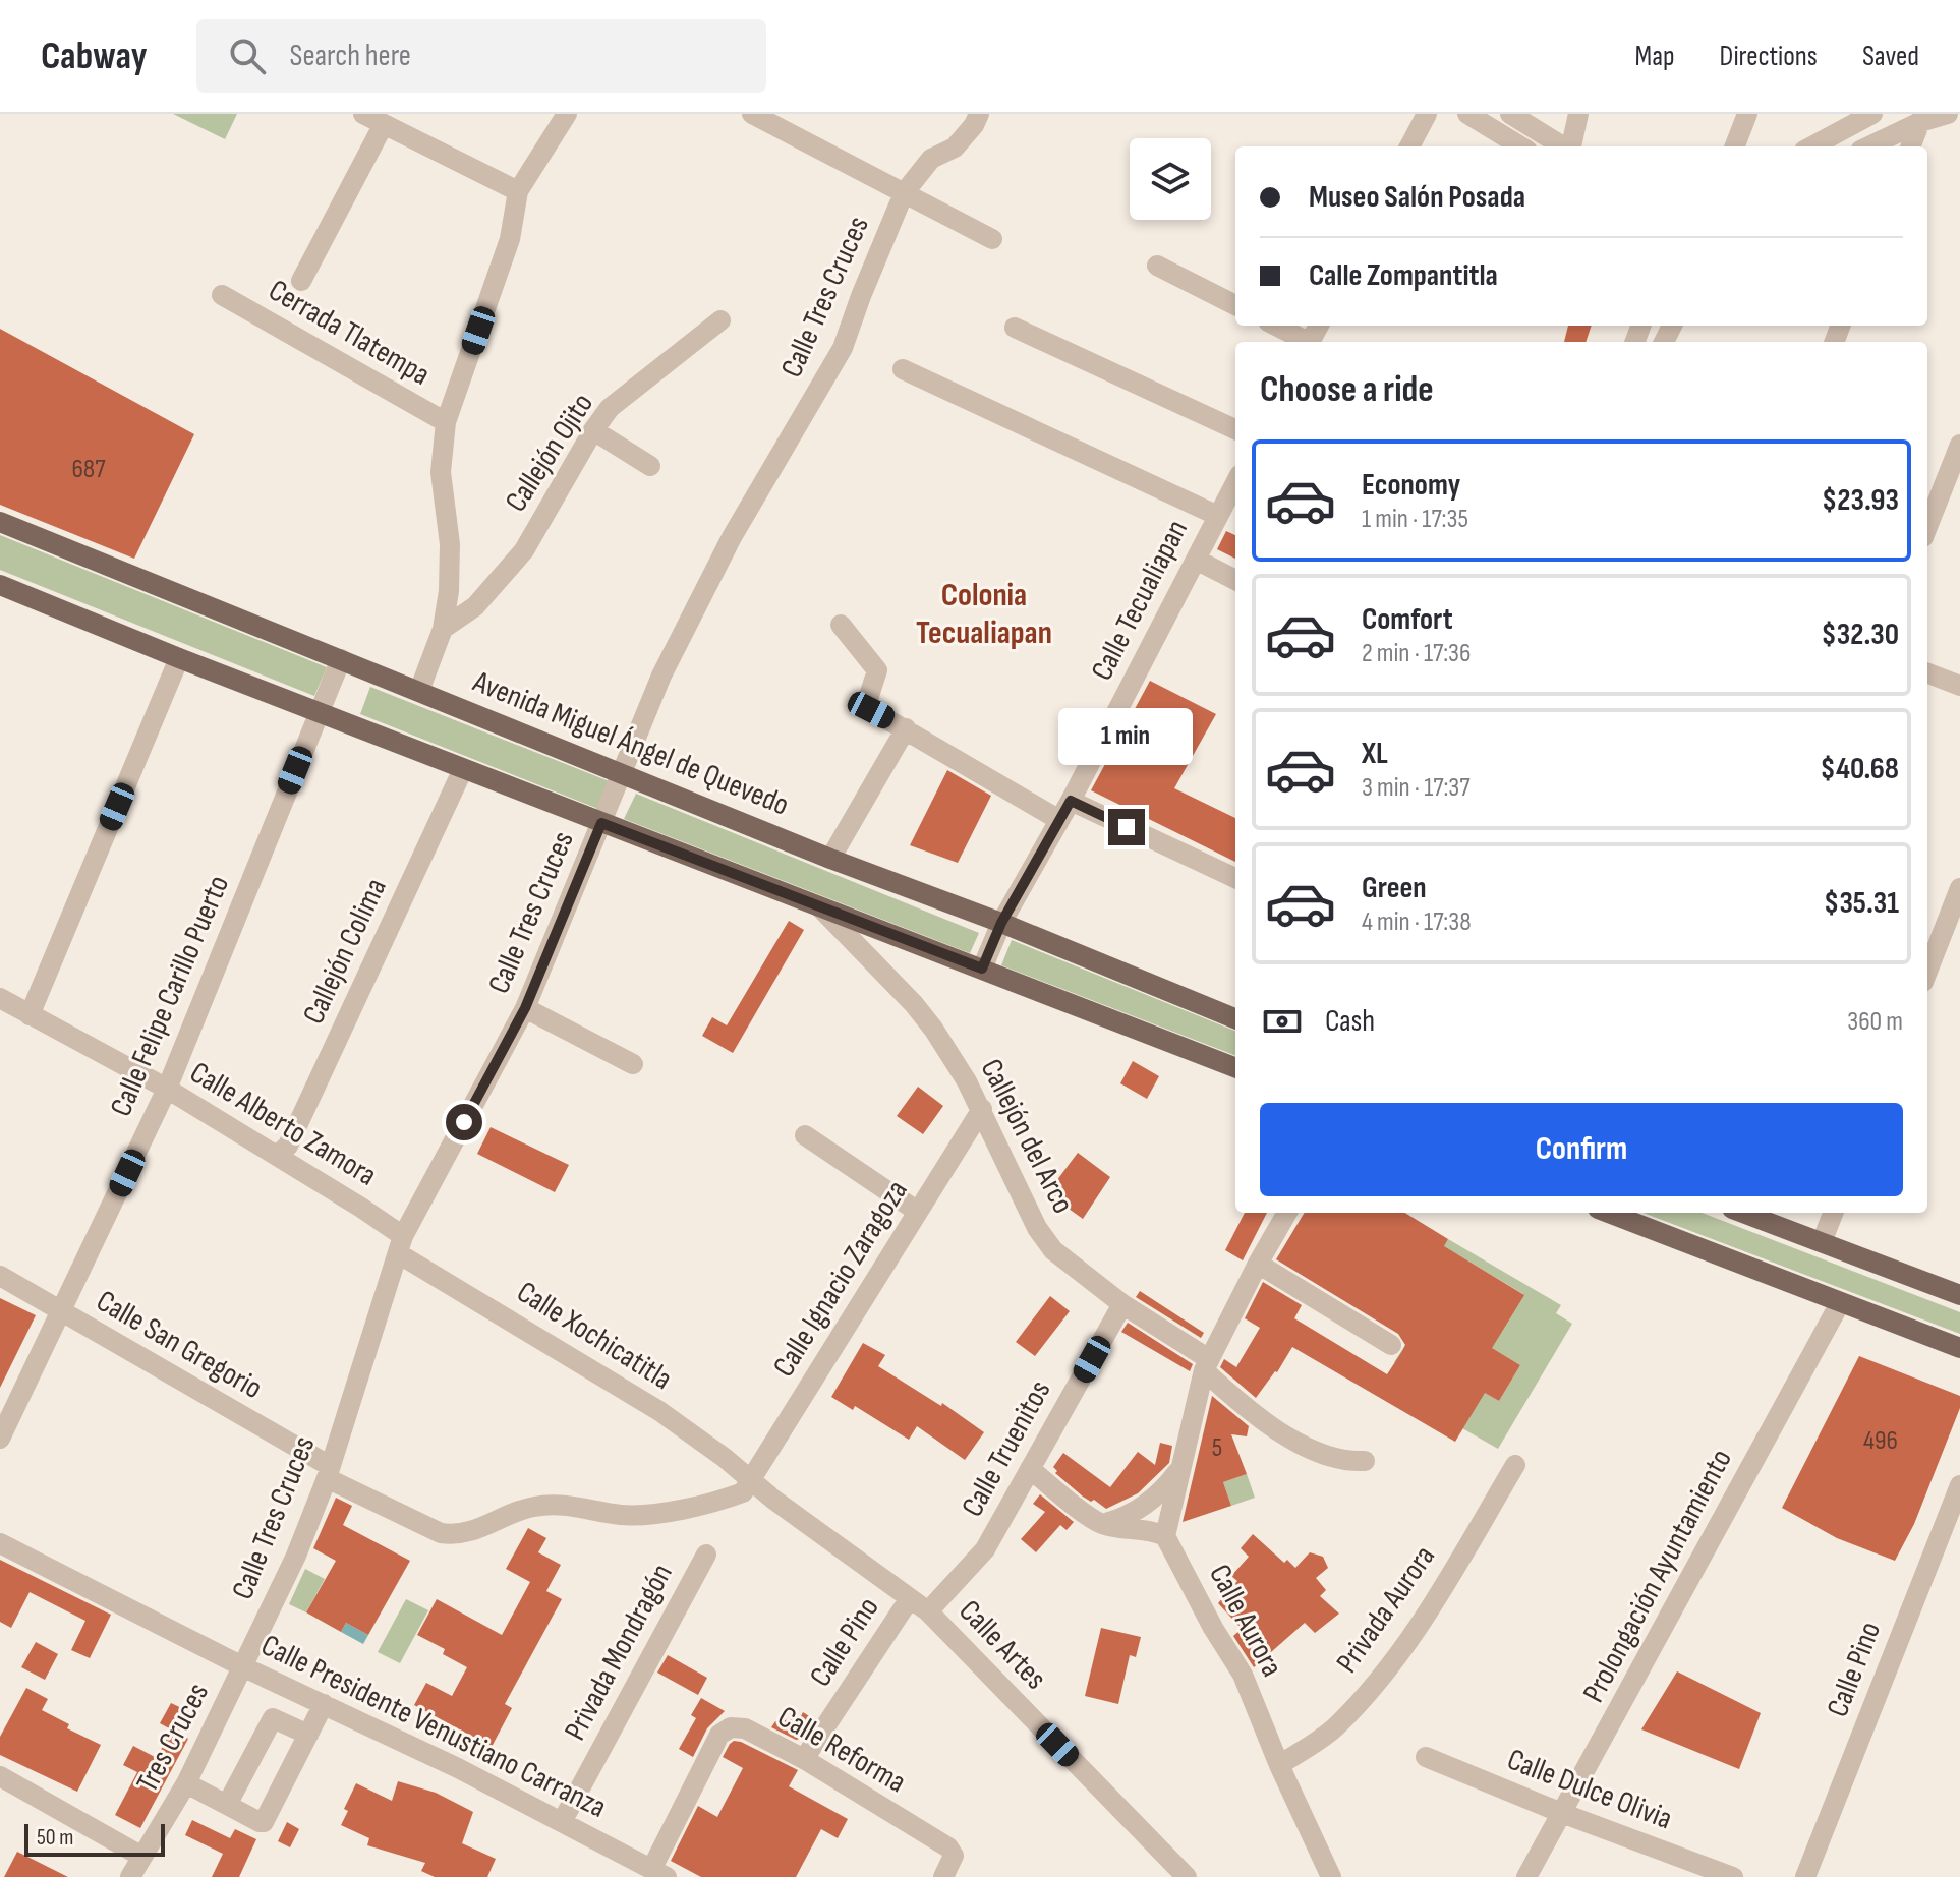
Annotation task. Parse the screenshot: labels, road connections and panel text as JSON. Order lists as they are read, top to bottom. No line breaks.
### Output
{"streets":{"main road":["Avenida Miguel Ángel de Quevedo"],"street":["Calle Tres Cruces","Cerrada Tlatempa","Callejón Ojito","Calle Tecualiapan","Callejón Colima","Calle Felipe Carillo Puerto","Calle Alberto Zamora","Callejón del Arco","Calle Ignacio Zaragoza","Calle Xochicatitla","Calle San Gregorio","Calle Truenitos","Prolongación Ayuntamiento","Privada Aurora","Calle Aurora","Calle Pino","Calle Artes","Privada Mondragón","Calle Presidente Venustiano Carranza","Tres Cruces","Calle Reforma","Calle Dulce Olivia"]},"crossings":[["Calle Tres Cruces","Avenida Miguel Ángel de Quevedo"],["Calle Tres Cruces","Calle Alberto Zamora"],["Calle Tres Cruces","Calle Xochicatitla"],["Calle Tres Cruces","Calle San Gregorio"],["Calle Tres Cruces","Calle Presidente Venustiano Carranza"],["Calle Tres Cruces","Tres Cruces"],["Calle Tecualiapan","Avenida Miguel Ángel de Quevedo"],["Avenida Miguel Ángel de Quevedo","Calle Felipe Carillo Puerto"],["Callejón Colima","Calle Alberto Zamora"],["Calle Felipe Carillo Puerto","Calle Alberto Zamora"],["Calle Felipe Carillo Puerto","Calle San Gregorio"],["Calle Alberto Zamora","Calle Xochicatitla"],["Callejón del Arco","Calle Ignacio Zaragoza"],["Callejón del Arco","Calle Truenitos"],["Calle Ignacio Zaragoza","Calle Xochicatitla"],["Calle Ignacio Zaragoza","Calle San Gregorio"],["Calle Ignacio Zaragoza","Calle Artes"],["Calle Xochicatitla","Calle San Gregorio"],["Calle Xochicatitla","Calle Artes"],["Calle San Gregorio","Calle Artes"],["Calle Truenitos","Calle Artes"],["Prolongación Ayuntamiento","Calle Dulce Olivia"],["Privada Aurora","Calle Aurora"],["Calle Pino","Calle Artes"],["Calle Pino","Calle Reforma"],["Privada Mondragón","Calle Presidente Venustiano Carranza"],["Calle Presidente Venustiano Carranza","Tres Cruces"],["Calle Presidente Venustiano Carranza","Calle Reforma"]],"districts":["Colonia Tecualiapan"],"house_numbers":["687","496","5"],"scale_bar":"50 m","page":{"header":"Cabway","search":"Search here","nav":["Map","Directions","Saved"],"banner":["Museo Salón Posada","Calle Zompantitla"],"heading":"Choose a ride","list":[{"name":"Economy","note":"1 min · 17:35","value":"$23.93"},{"name":"Comfort","note":"2 min · 17:36","value":"$32.30"},{"name":"XL","note":"3 min · 17:37","value":"$40.68"},{"name":"Green","note":"4 min · 17:38","value":"$35.31"}],"bubble":"1 min","pay":["Cash","360 m"],"buttons":"Confirm","scale":"50 m"}}
